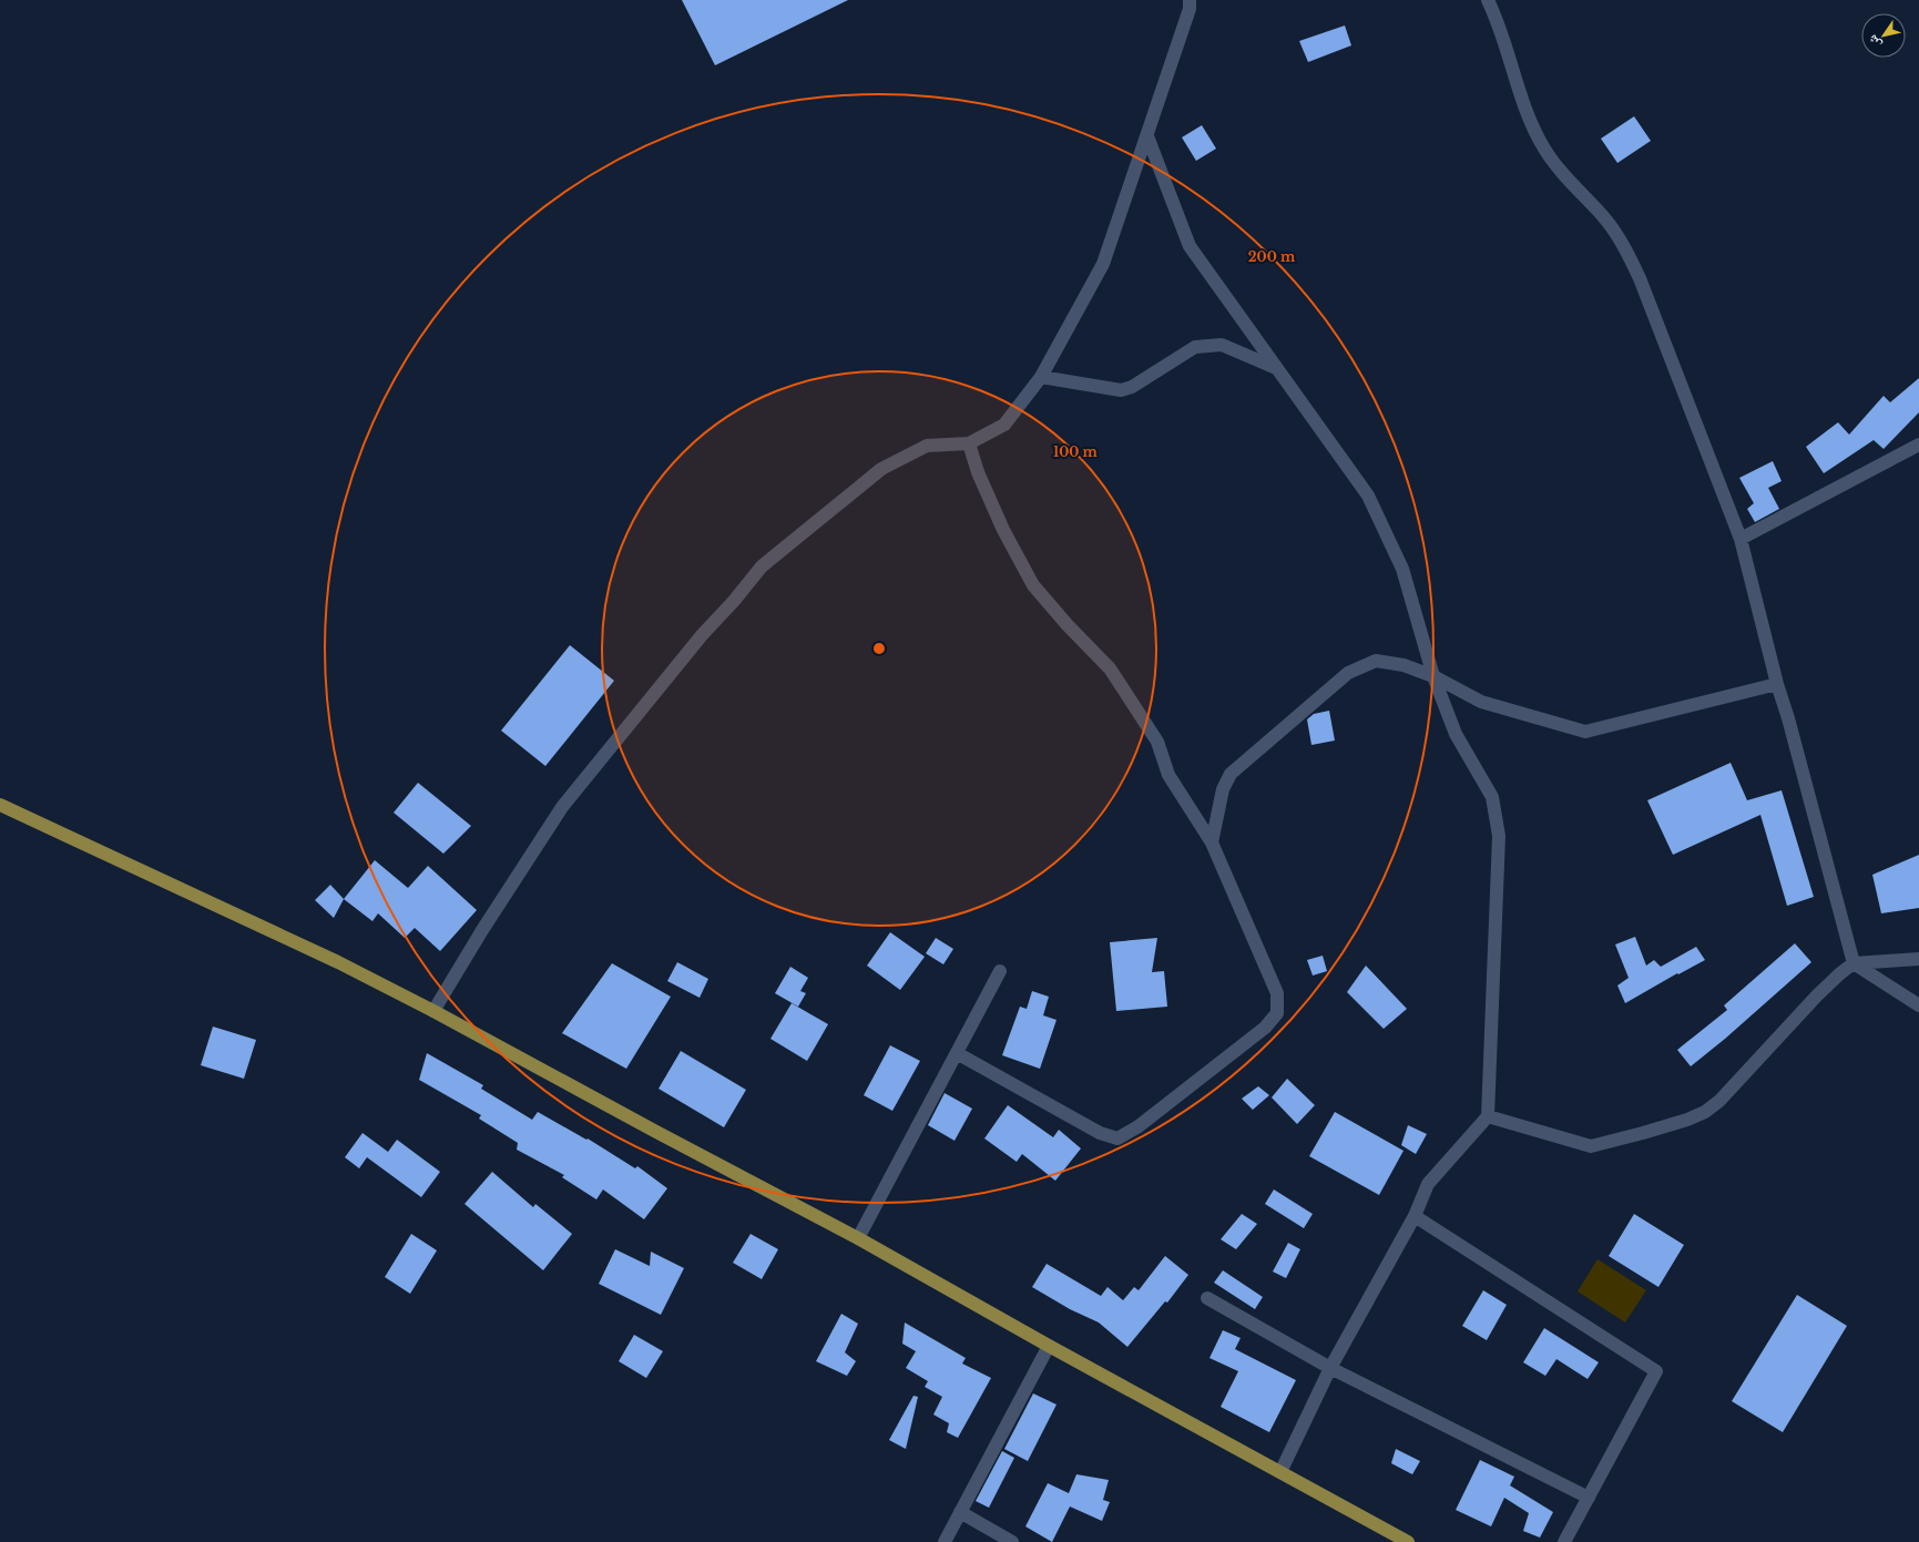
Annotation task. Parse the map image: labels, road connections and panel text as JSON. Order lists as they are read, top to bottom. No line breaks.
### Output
{"north":"bottom left","rings":["200 m","100 m"]}
